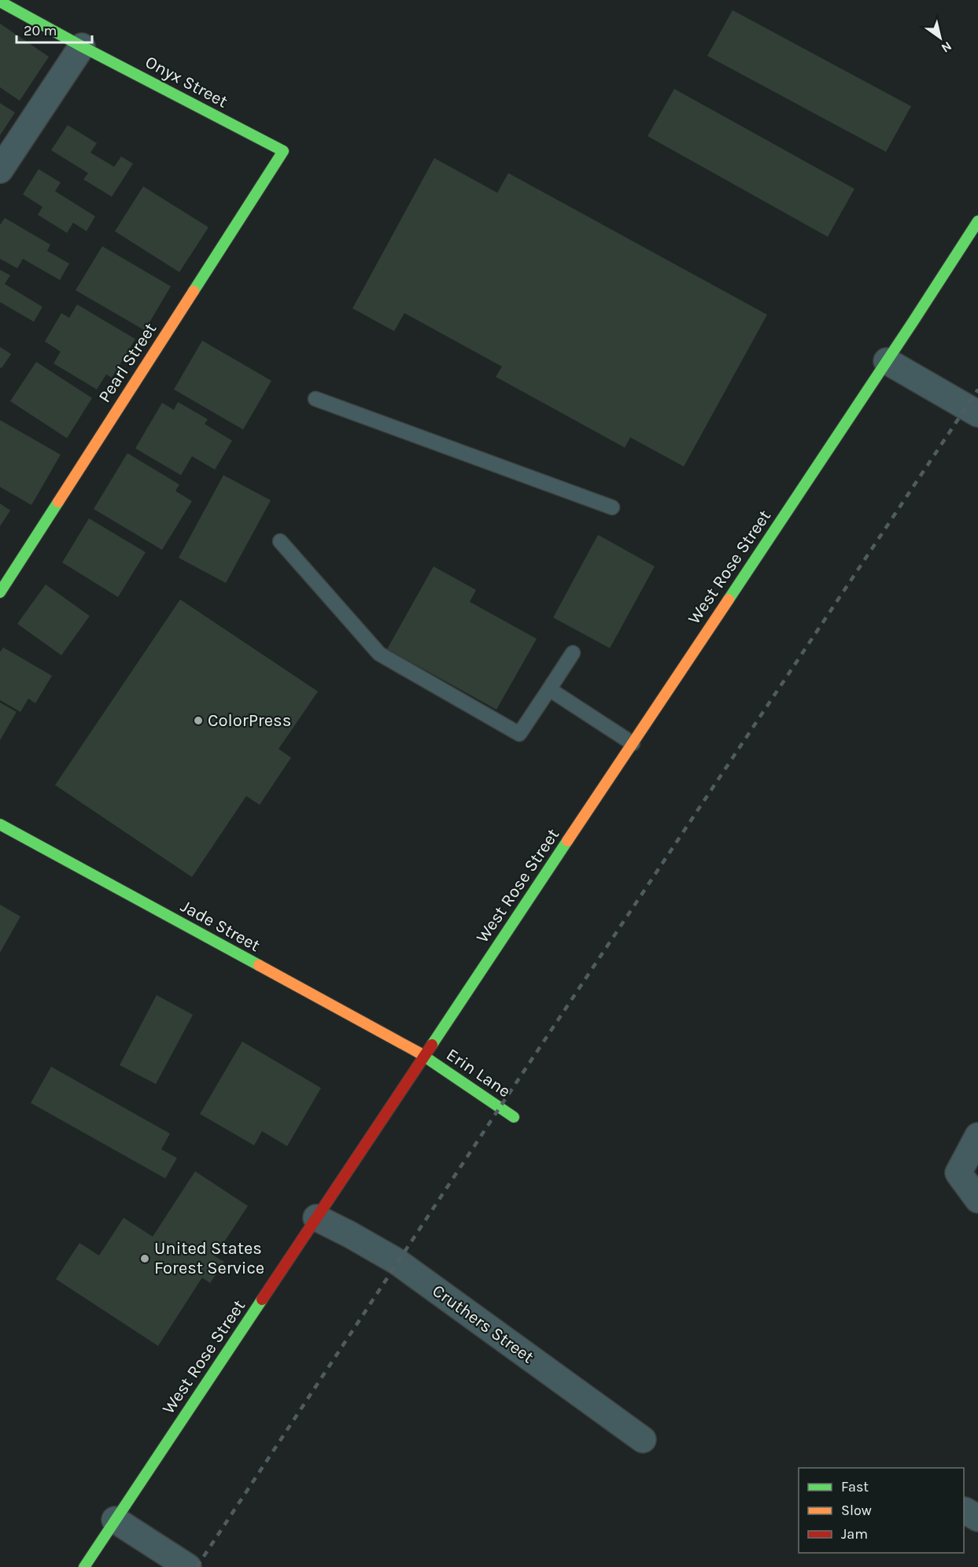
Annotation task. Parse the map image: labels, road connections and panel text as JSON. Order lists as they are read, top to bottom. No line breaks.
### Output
{"streets":{"main road":["Onyx Street","Pearl Street","West Rose Street","Jade Street","Erin Lane"],"street":["Cruthers Street"]},"crossings":[["Onyx Street","Pearl Street"],["West Rose Street","Jade Street"],["West Rose Street","Erin Lane"],["West Rose Street","Cruthers Street"],["Jade Street","Erin Lane"]],"places":["ColorPress","United States Forest Service"],"legend":["Fast","Slow","Jam"],"scale_bar":"20 m","north":"bottom right"}
